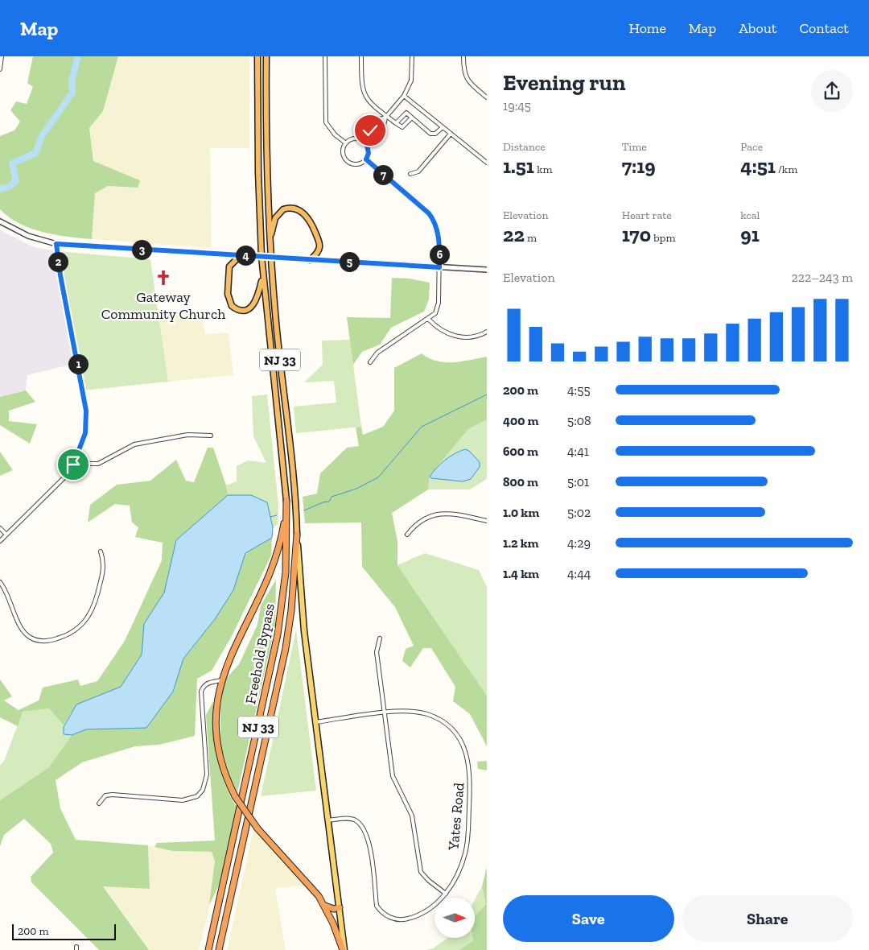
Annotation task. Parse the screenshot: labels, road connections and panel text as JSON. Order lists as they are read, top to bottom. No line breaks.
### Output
{"streets":{"highway":["NJ 33","Freehold Bypass"],"street":["Yates Road"]},"crossings":[["NJ 33","Freehold Bypass"]],"places":{"church":["Gateway Community Church"]},"scale_bar":"200 m","north":"right","page":{"header":"Map","nav":["Home","Map","About","Contact"],"heading":["Evening run","19:45"],"stats":[["Distance","1.51 km"],["Time","7:19"],["Pace","4:51 /km"],["Elevation","22 m"],["Heart rate","170 bpm"],["kcal","91"]],"pins":["7","3","6","4","2","5","1"],"chart":["Elevation","222–243 m"],"list":[{"name":"200 m","note":"4:55"},{"name":"400 m","note":"5:08"},{"name":"600 m","note":"4:41"},{"name":"800 m","note":"5:01"},{"name":"1.0 km","note":"5:02"},{"name":"1.2 km","note":"4:29"},{"name":"1.4 km","note":"4:44"}],"buttons":["Save","Share"],"scale":"200 m"}}
